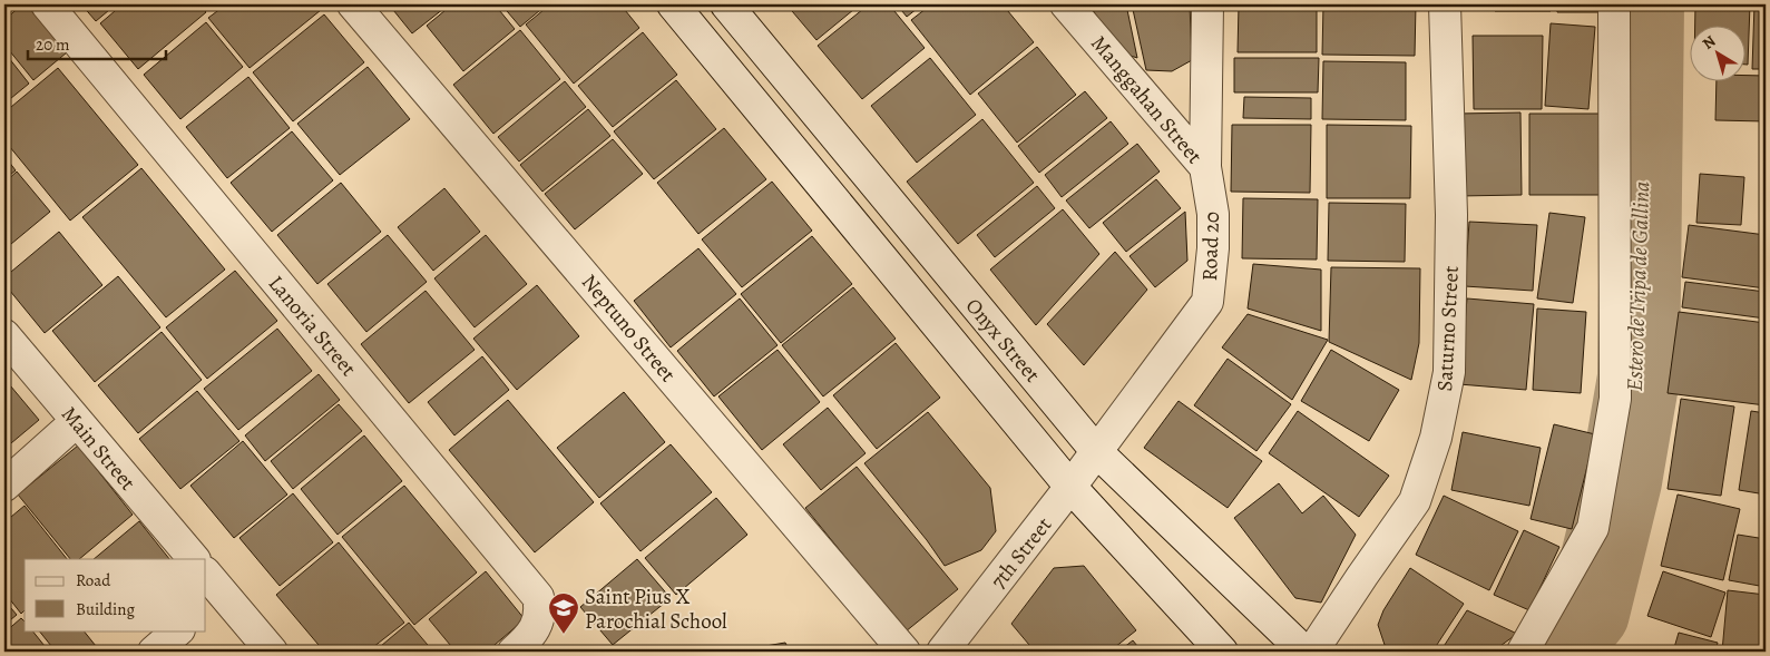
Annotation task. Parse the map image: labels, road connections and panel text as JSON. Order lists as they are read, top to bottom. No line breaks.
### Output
{"streets":{"street":["Manggahan Street","Road 20","Lanoria Street","Neptuno Street","Saturno Street","Onyx Street","Main Street","7th Street"]},"crossings":[["Manggahan Street","Road 20"],["Road 20","Onyx Street"],["Road 20","7th Street"],["Onyx Street","7th Street"]],"water":["Estero de Tripa de Gallina"],"places":{"school or university":["Saint Pius X Parochial School"]},"legend":["Road","Building"],"scale_bar":"20 m","north":"top left"}
